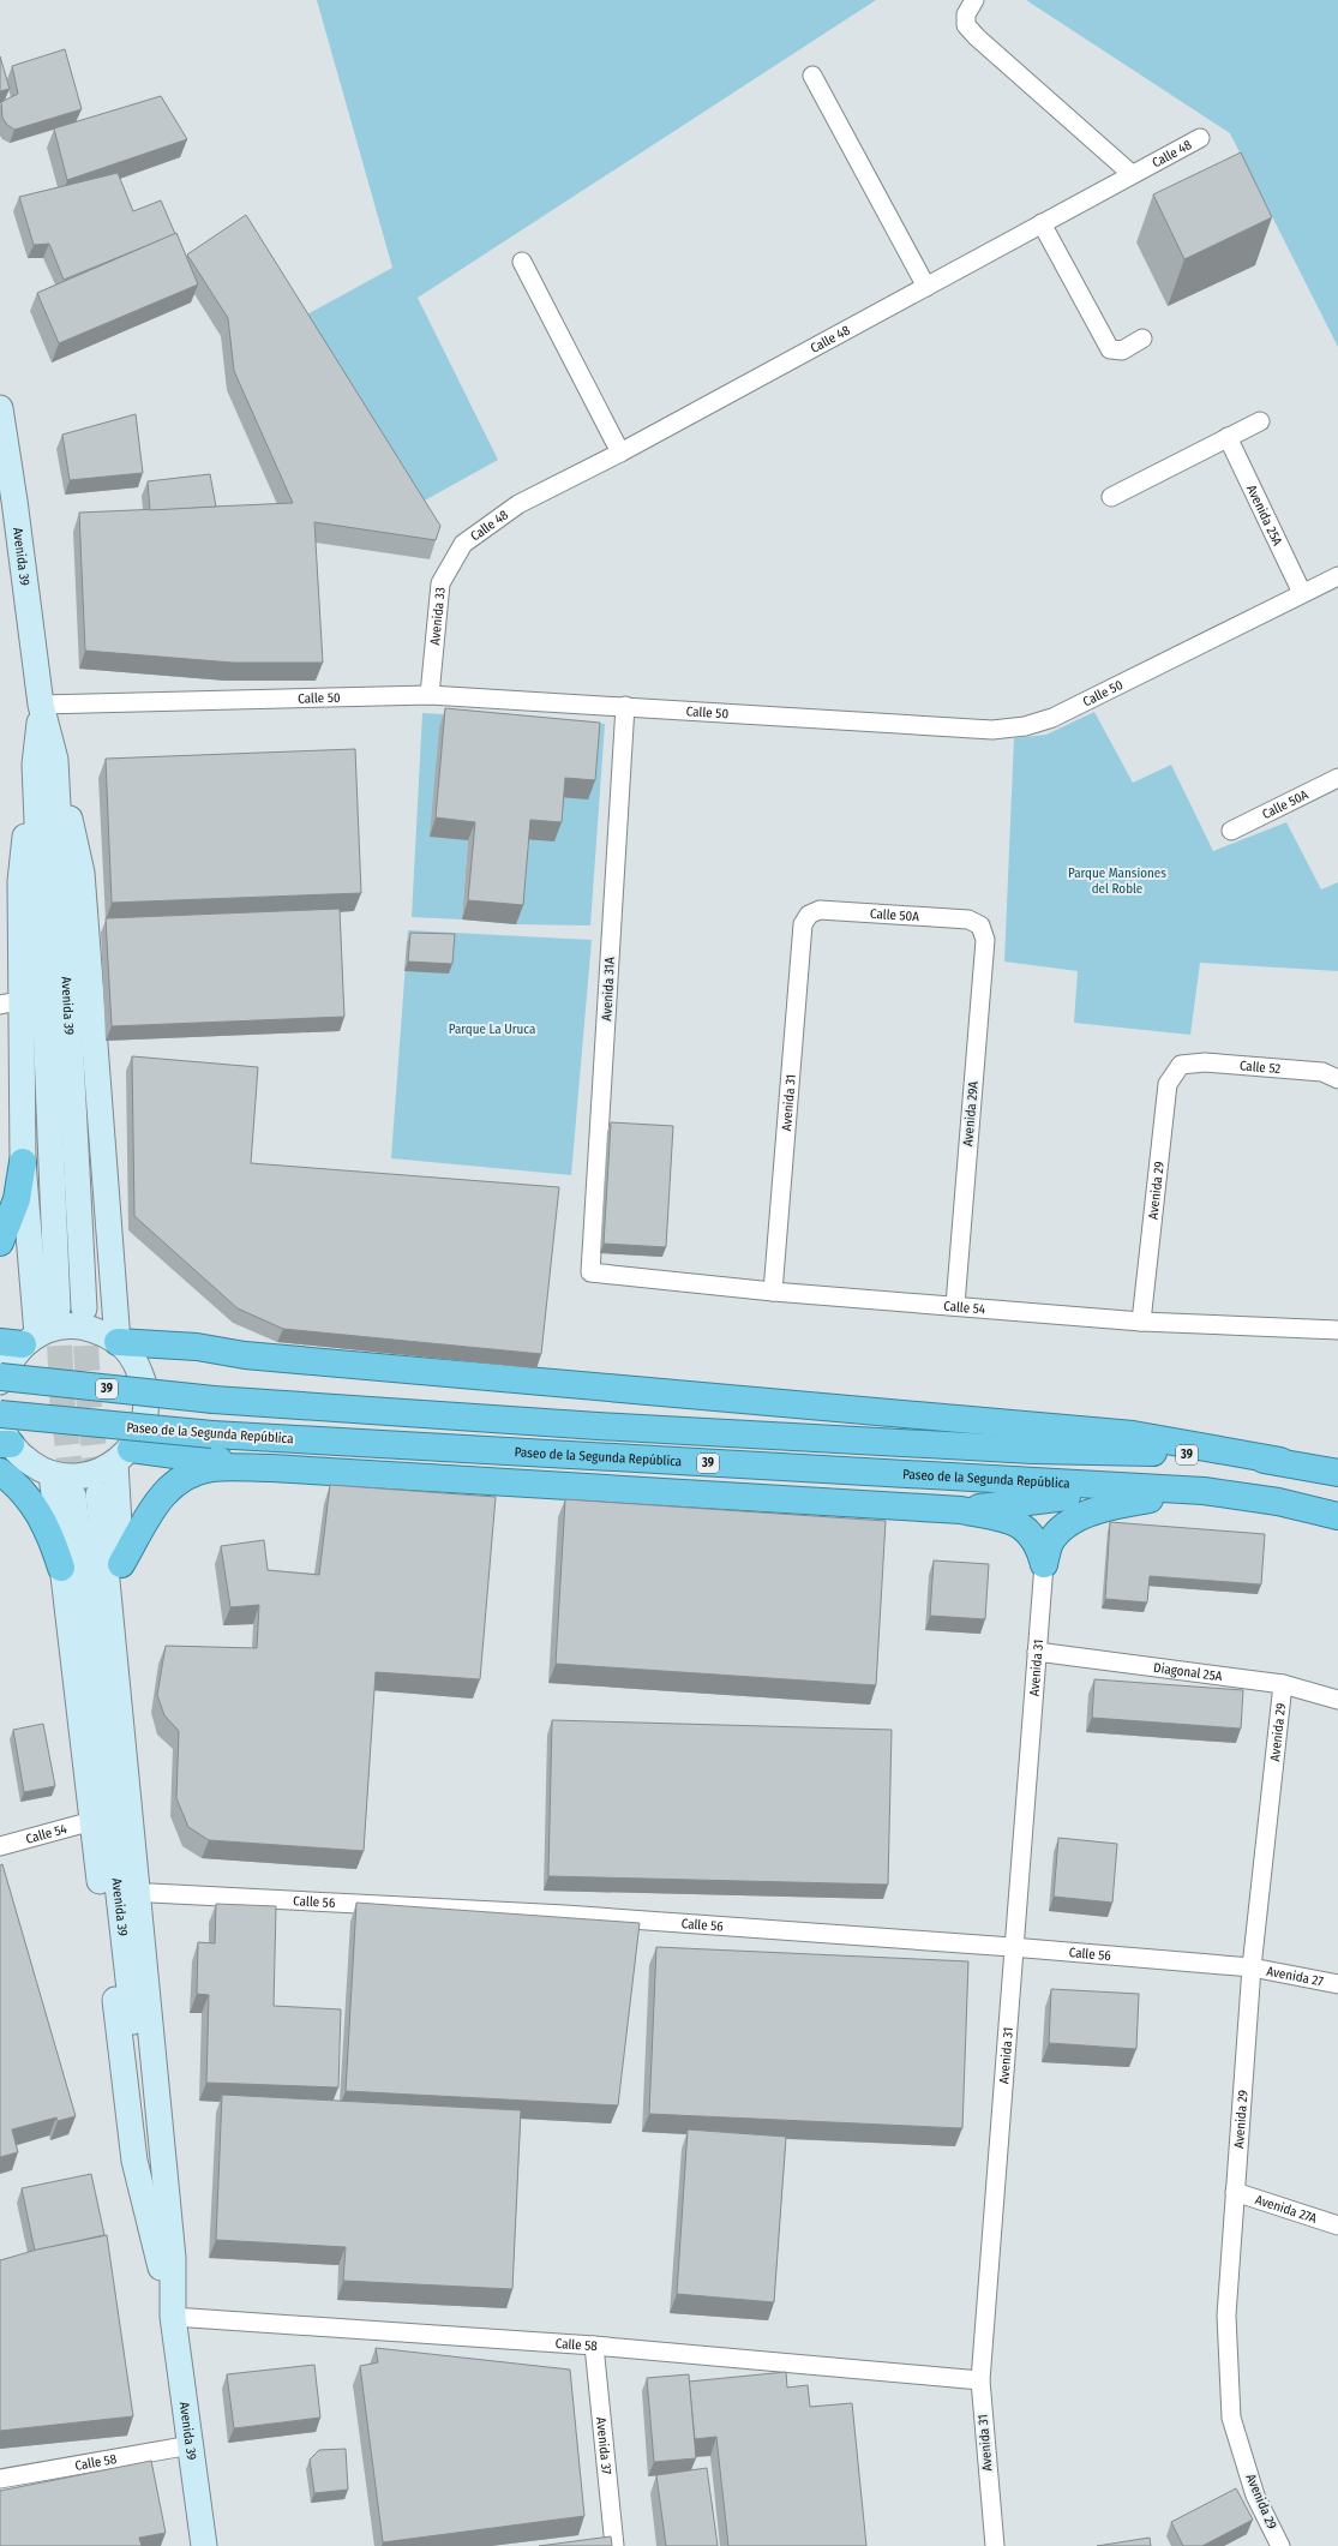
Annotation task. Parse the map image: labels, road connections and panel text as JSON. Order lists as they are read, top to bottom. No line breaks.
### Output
{"streets":{"highway":["39","Paseo de la Segunda República"],"main road":["Avenida 39"],"street":["Calle 48","Avenida 25A","Avenida 33","Calle 50","Calle 50A","Avenida 31A","Calle 52","Avenida 31","Avenida 29A","Avenida 29","Calle 54","Diagonal 25A","Calle 56","Avenida 27","Avenida 27A","Calle 58","Avenida 37"]},"crossings":[["Calle 48","Avenida 33"],["Avenida 25A","Calle 50"],["Avenida 39","Calle 50"],["Avenida 39","Calle 58"],["Avenida 33","Calle 50"],["Calle 50","Avenida 31A"],["Calle 50A","Avenida 31"],["Calle 50A","Avenida 29A"],["Avenida 31A","Calle 54"],["Calle 52","Avenida 29"],["Avenida 31","Calle 54"],["Avenida 31","Diagonal 25A"],["Avenida 31","Calle 56"],["Avenida 31","Calle 58"],["Avenida 29A","Calle 54"],["Avenida 29","Calle 54"],["Avenida 29","Diagonal 25A"],["Avenida 29","Calle 56"],["Avenida 29","Avenida 27"],["Avenida 29","Avenida 27A"],["Calle 56","Avenida 27"],["Calle 58","Avenida 37"]],"parks":["Parque Mansiones del Roble","Parque La Uruca"]}
